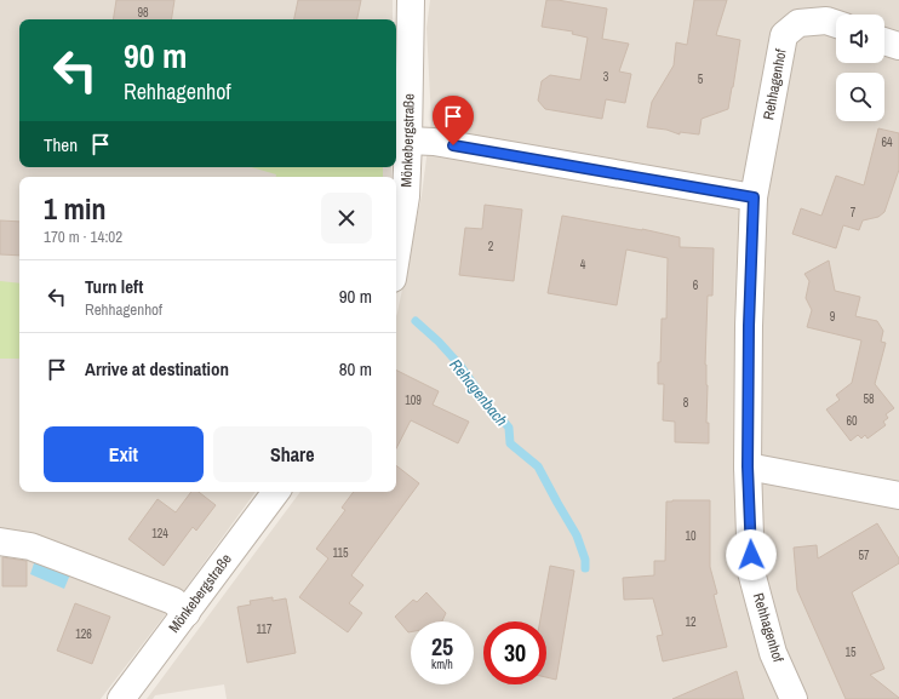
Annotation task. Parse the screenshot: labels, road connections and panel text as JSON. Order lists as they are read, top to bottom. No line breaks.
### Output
{"streets":{"street":["Rehhagenhof","Mönkebergstraße"]},"water":["Rehagenbach"],"house_numbers":["98","3","5","64","7","2","4","6","9","58","109","8","60","124","10","115","57","12","117","126","15"],"page":{"turn":["90 m","Rehhagenhof"],"then":"Then","heading":["1 min","170 m · 14:02"],"list":[{"name":"Turn left","note":"Rehhagenhof","value":"90 m"},{"name":"Arrive at destination","value":"80 m"}],"buttons":["Exit","Share"],"speed":"25 km/h","limit":"30"}}
